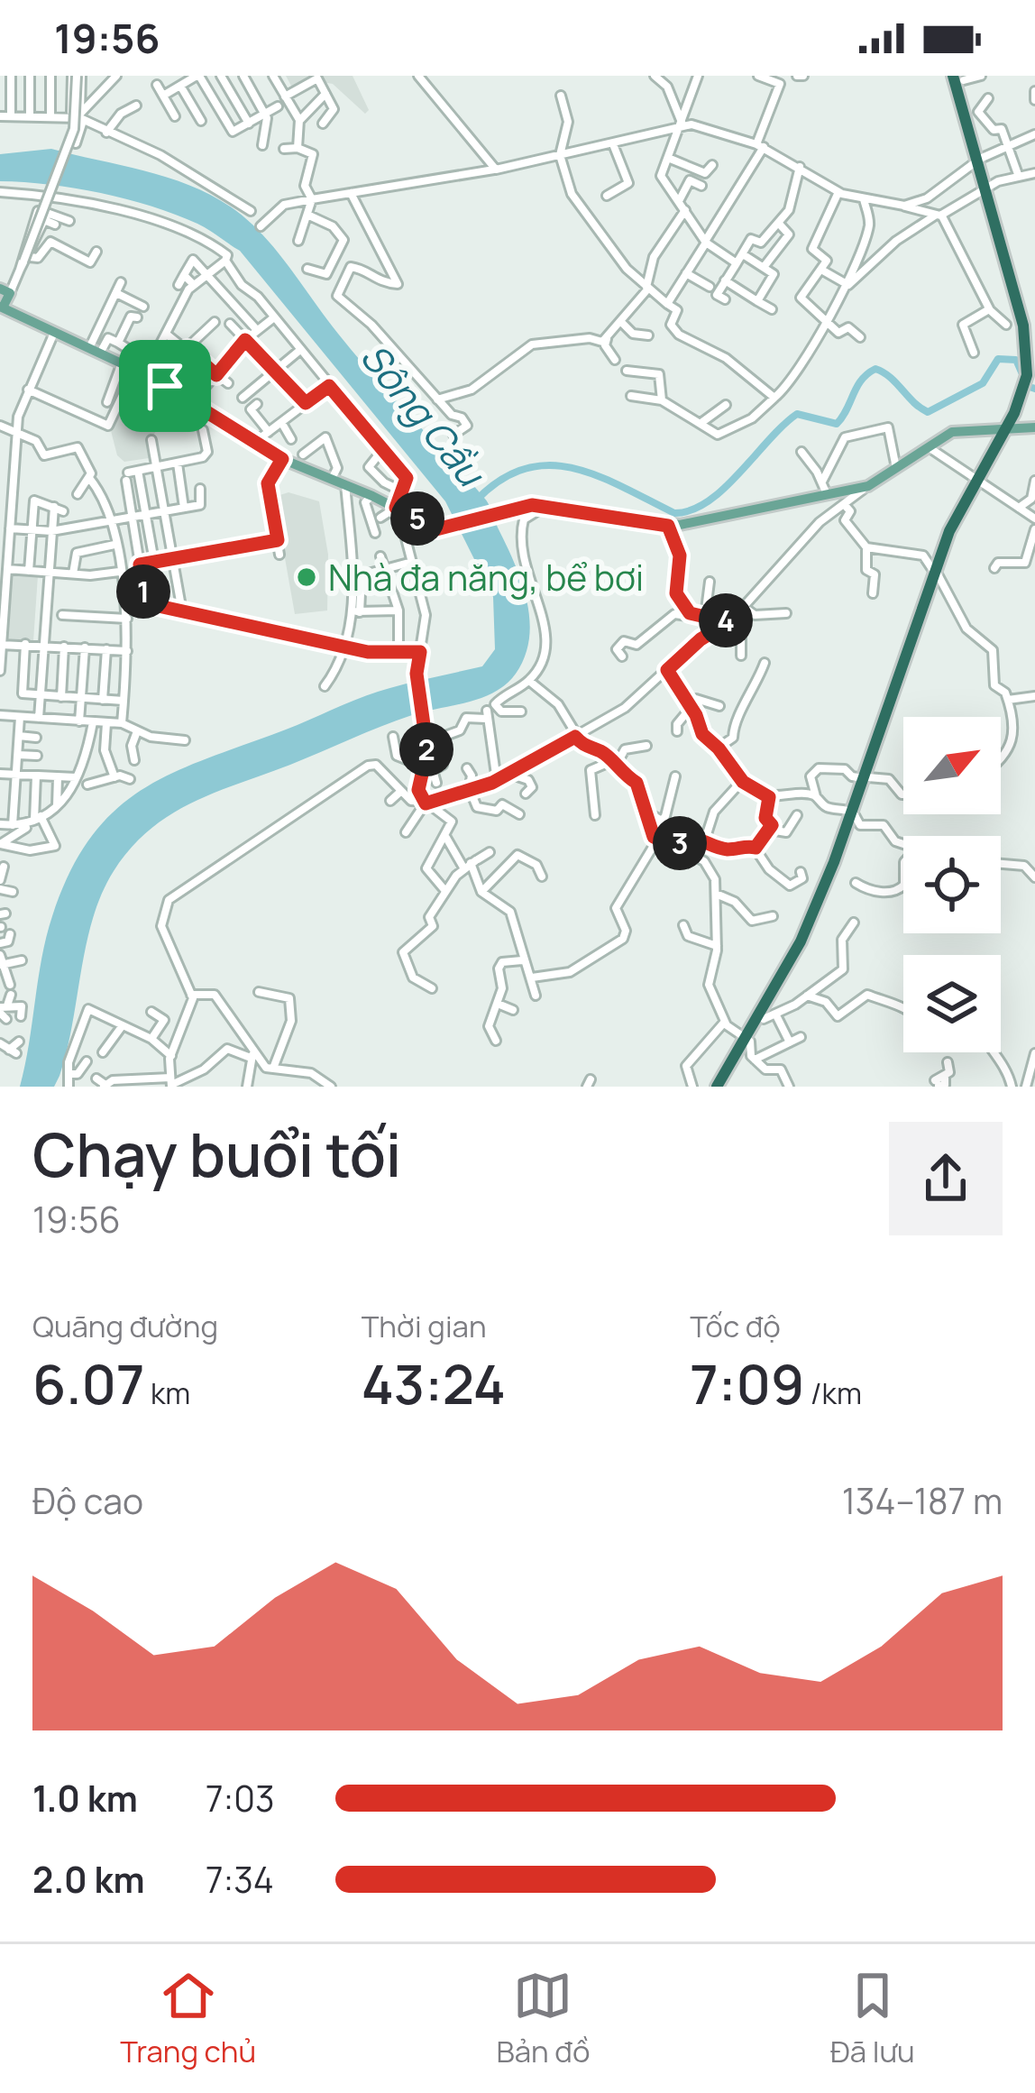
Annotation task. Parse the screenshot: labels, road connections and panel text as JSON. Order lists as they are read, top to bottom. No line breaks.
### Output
{"water":["Sông Cầu"],"places":["Nhà đa năng, bể bơi"],"north":"top right","page":{"status":"19:56","pins":["5","1","4","2","3"],"heading":["Chạy buổi tối","19:56"],"stats":[["Quãng đường","6.07 km"],["Thời gian","43:24"],["Tốc độ","7:09 /km"]],"chart":["Độ cao","134–187 m"],"list":[{"name":"1.0 km","note":"7:03"},{"name":"2.0 km","note":"7:34"}],"tabs":["Trang chủ","Bản đồ","Đã lưu"]}}
